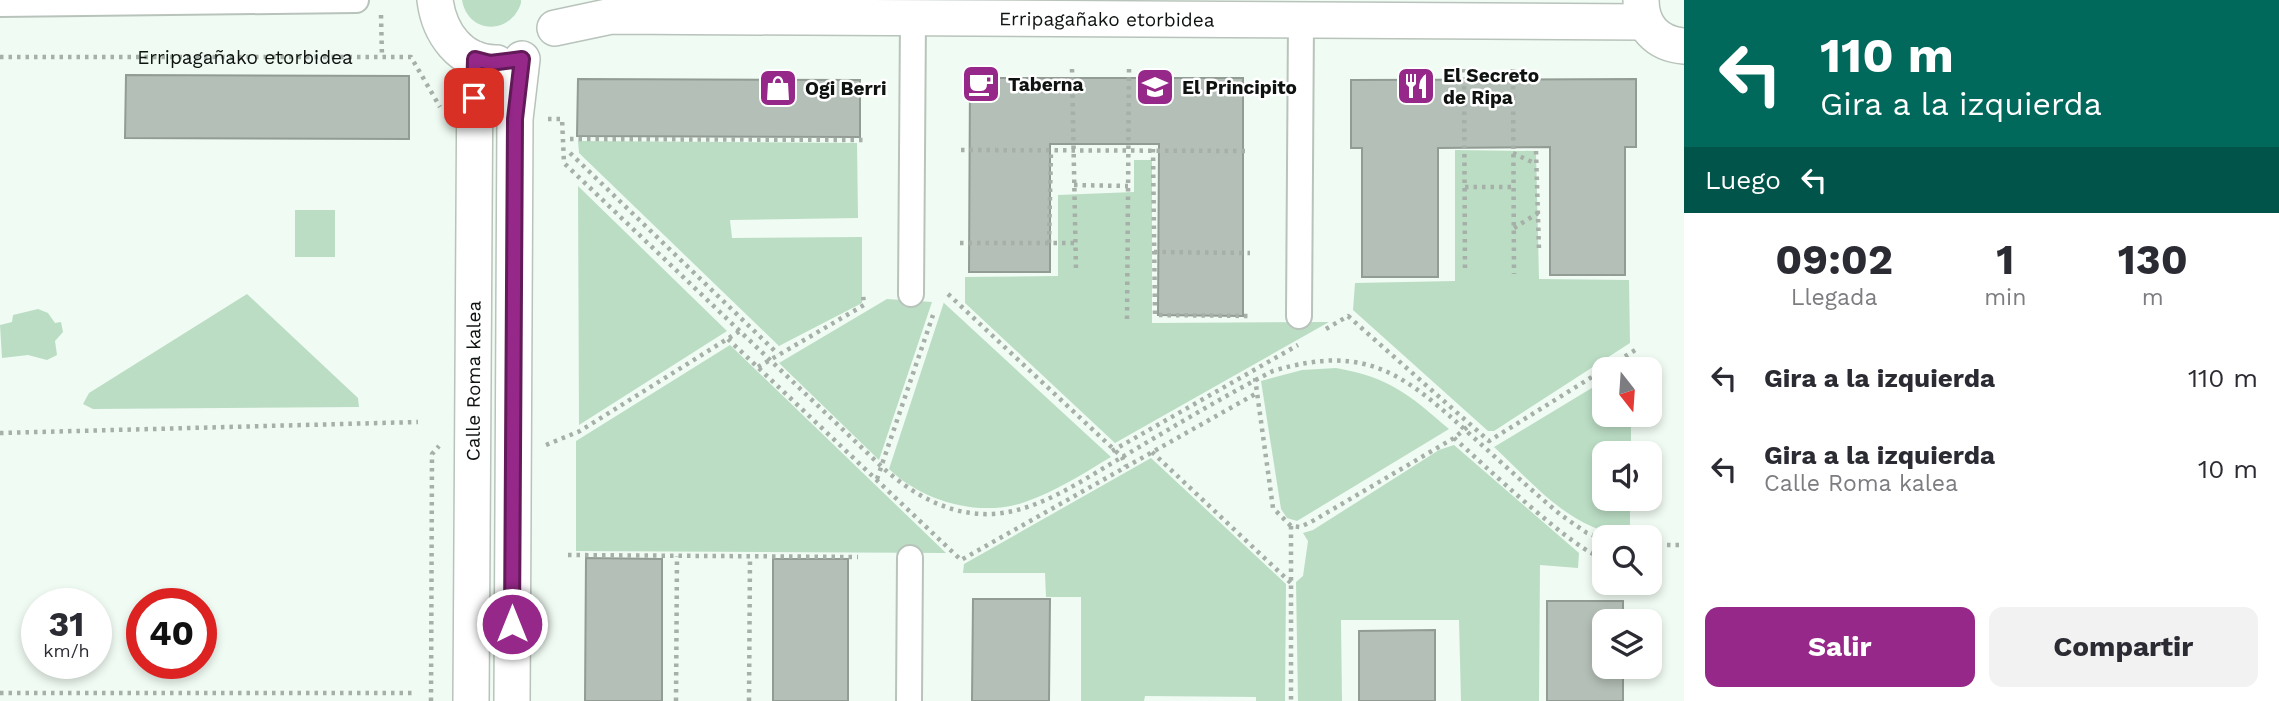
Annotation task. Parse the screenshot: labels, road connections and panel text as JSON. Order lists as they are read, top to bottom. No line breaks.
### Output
{"streets":{"street":["Erripagañako etorbidea","Calle Roma kalea"]},"places":{"cafe":["Taberna"],"restaurant":["El Secreto de Ripa"],"school or university":["El Principito"],"shop":["Ogi Berri"]},"north":"bottom","page":{"turn":["110 m","Gira a la izquierda"],"then":"Luego","eta":["09:02","Llegada","1","min","130","m"],"list":[{"name":"Gira a la izquierda","value":"110 m"},{"name":"Gira a la izquierda","note":"Calle Roma kalea","value":"10 m"}],"speed":"31 km/h","limit":"40","buttons":["Salir","Compartir"]}}
